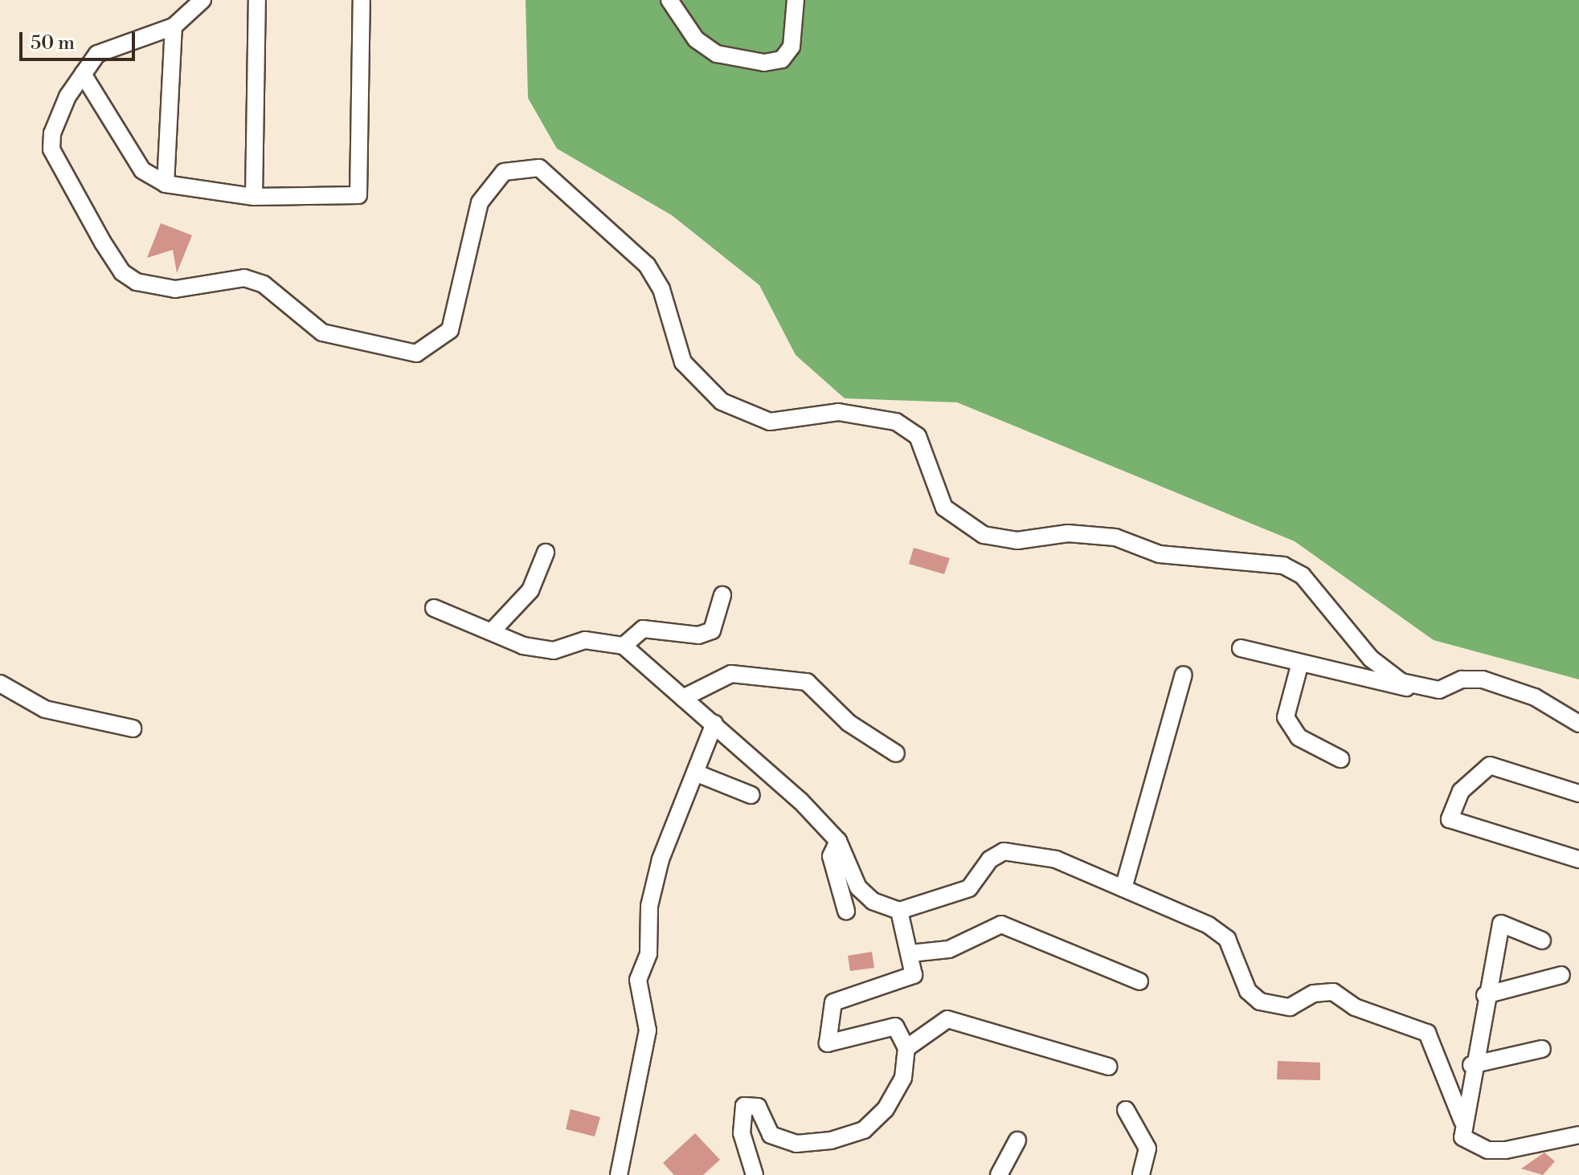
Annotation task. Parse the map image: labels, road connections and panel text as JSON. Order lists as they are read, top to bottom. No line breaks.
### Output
{"scale_bar":"50 m"}
